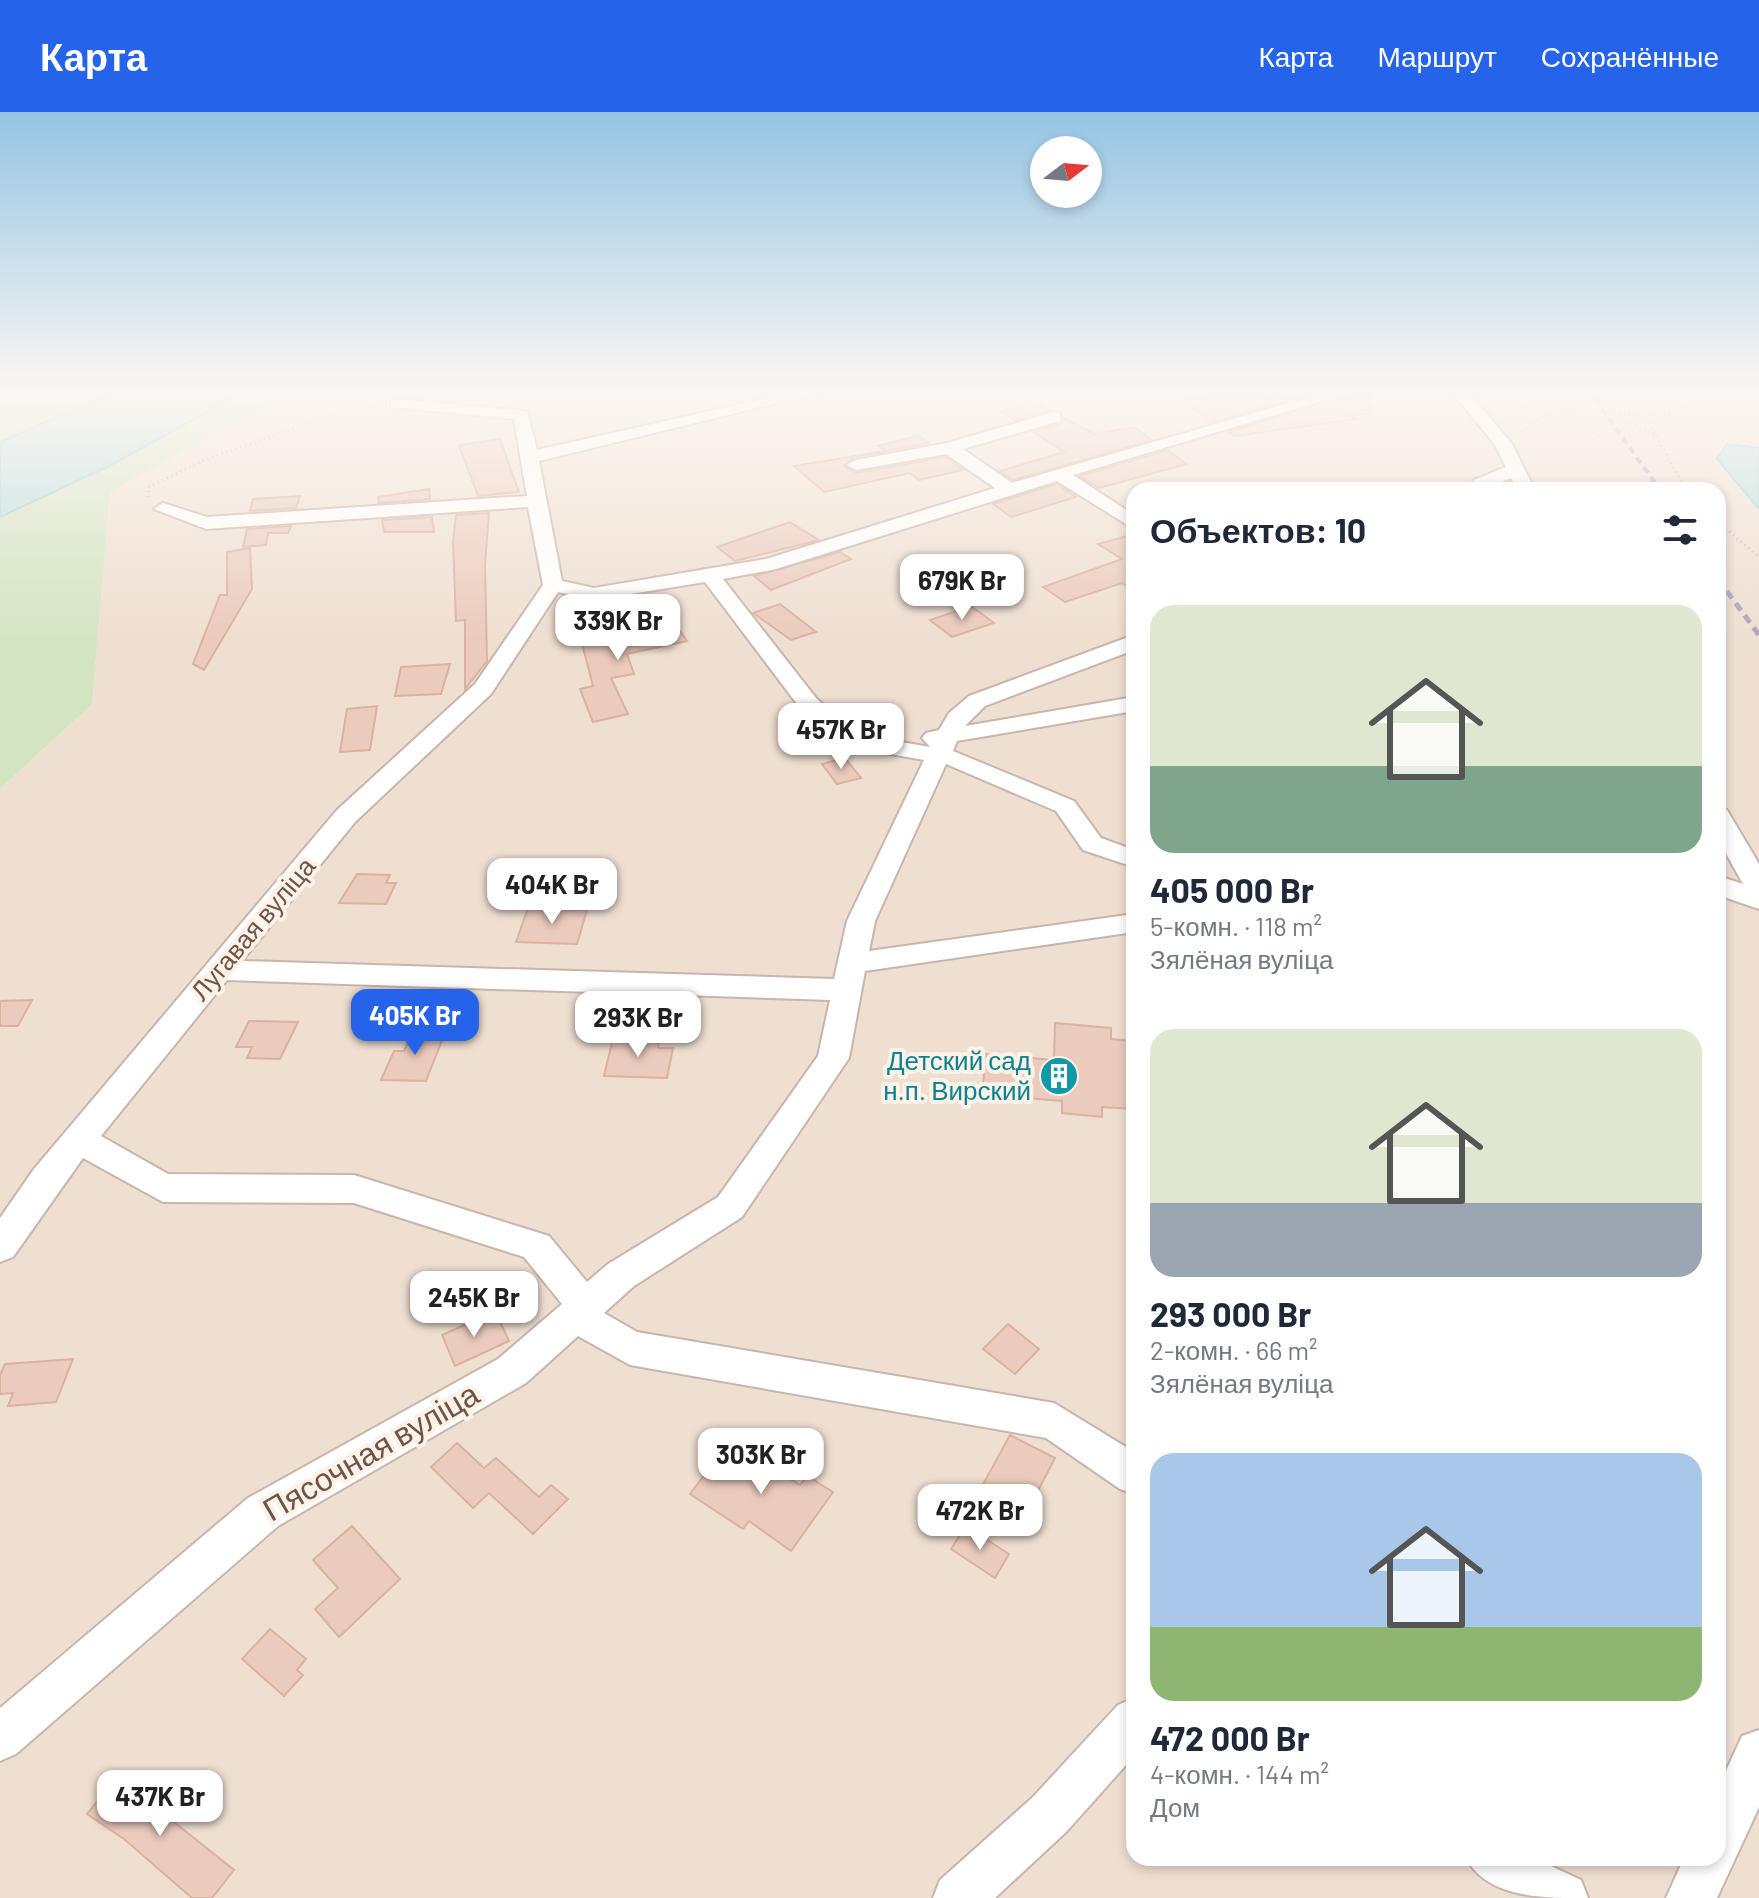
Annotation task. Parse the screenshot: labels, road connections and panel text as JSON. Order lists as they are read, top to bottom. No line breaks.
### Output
{"streets":{"street":["Лугавая вуліца","Пясочная вуліца"]},"places":{"building":["Детский сад н.п. Вирский"]},"north":"right","page":{"header":"Карта","nav":["Карта","Маршрут","Сохранённые"],"heading":"Объектов: 10","price":["679K Br","339K Br","457K Br","404K Br","405K Br","293K Br","245K Br","303K Br","472K Br","437K Br"],"list":[{"name":"405 000 Br","note":"5-комн. · 118 m² · Зялёная вуліца"},{"name":"293 000 Br","note":"2-комн. · 66 m² · Зялёная вуліца"},{"name":"472 000 Br","note":"4-комн. · 144 m² · Дом"}]}}
